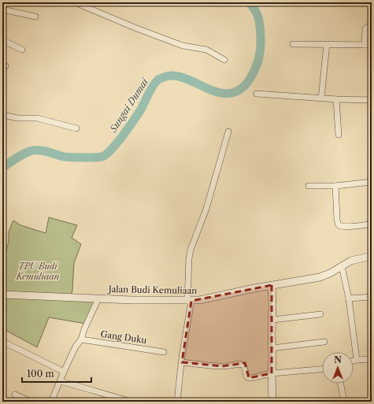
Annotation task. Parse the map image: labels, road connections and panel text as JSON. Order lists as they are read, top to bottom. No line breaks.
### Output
{"streets":{"street":["Jalan Budi Kemuliaan","Gang Duku"]},"water":["Sungai Dumai"],"parks":["TPU Budi Kemuliaan"],"scale_bar":"100 m","north":"top"}
